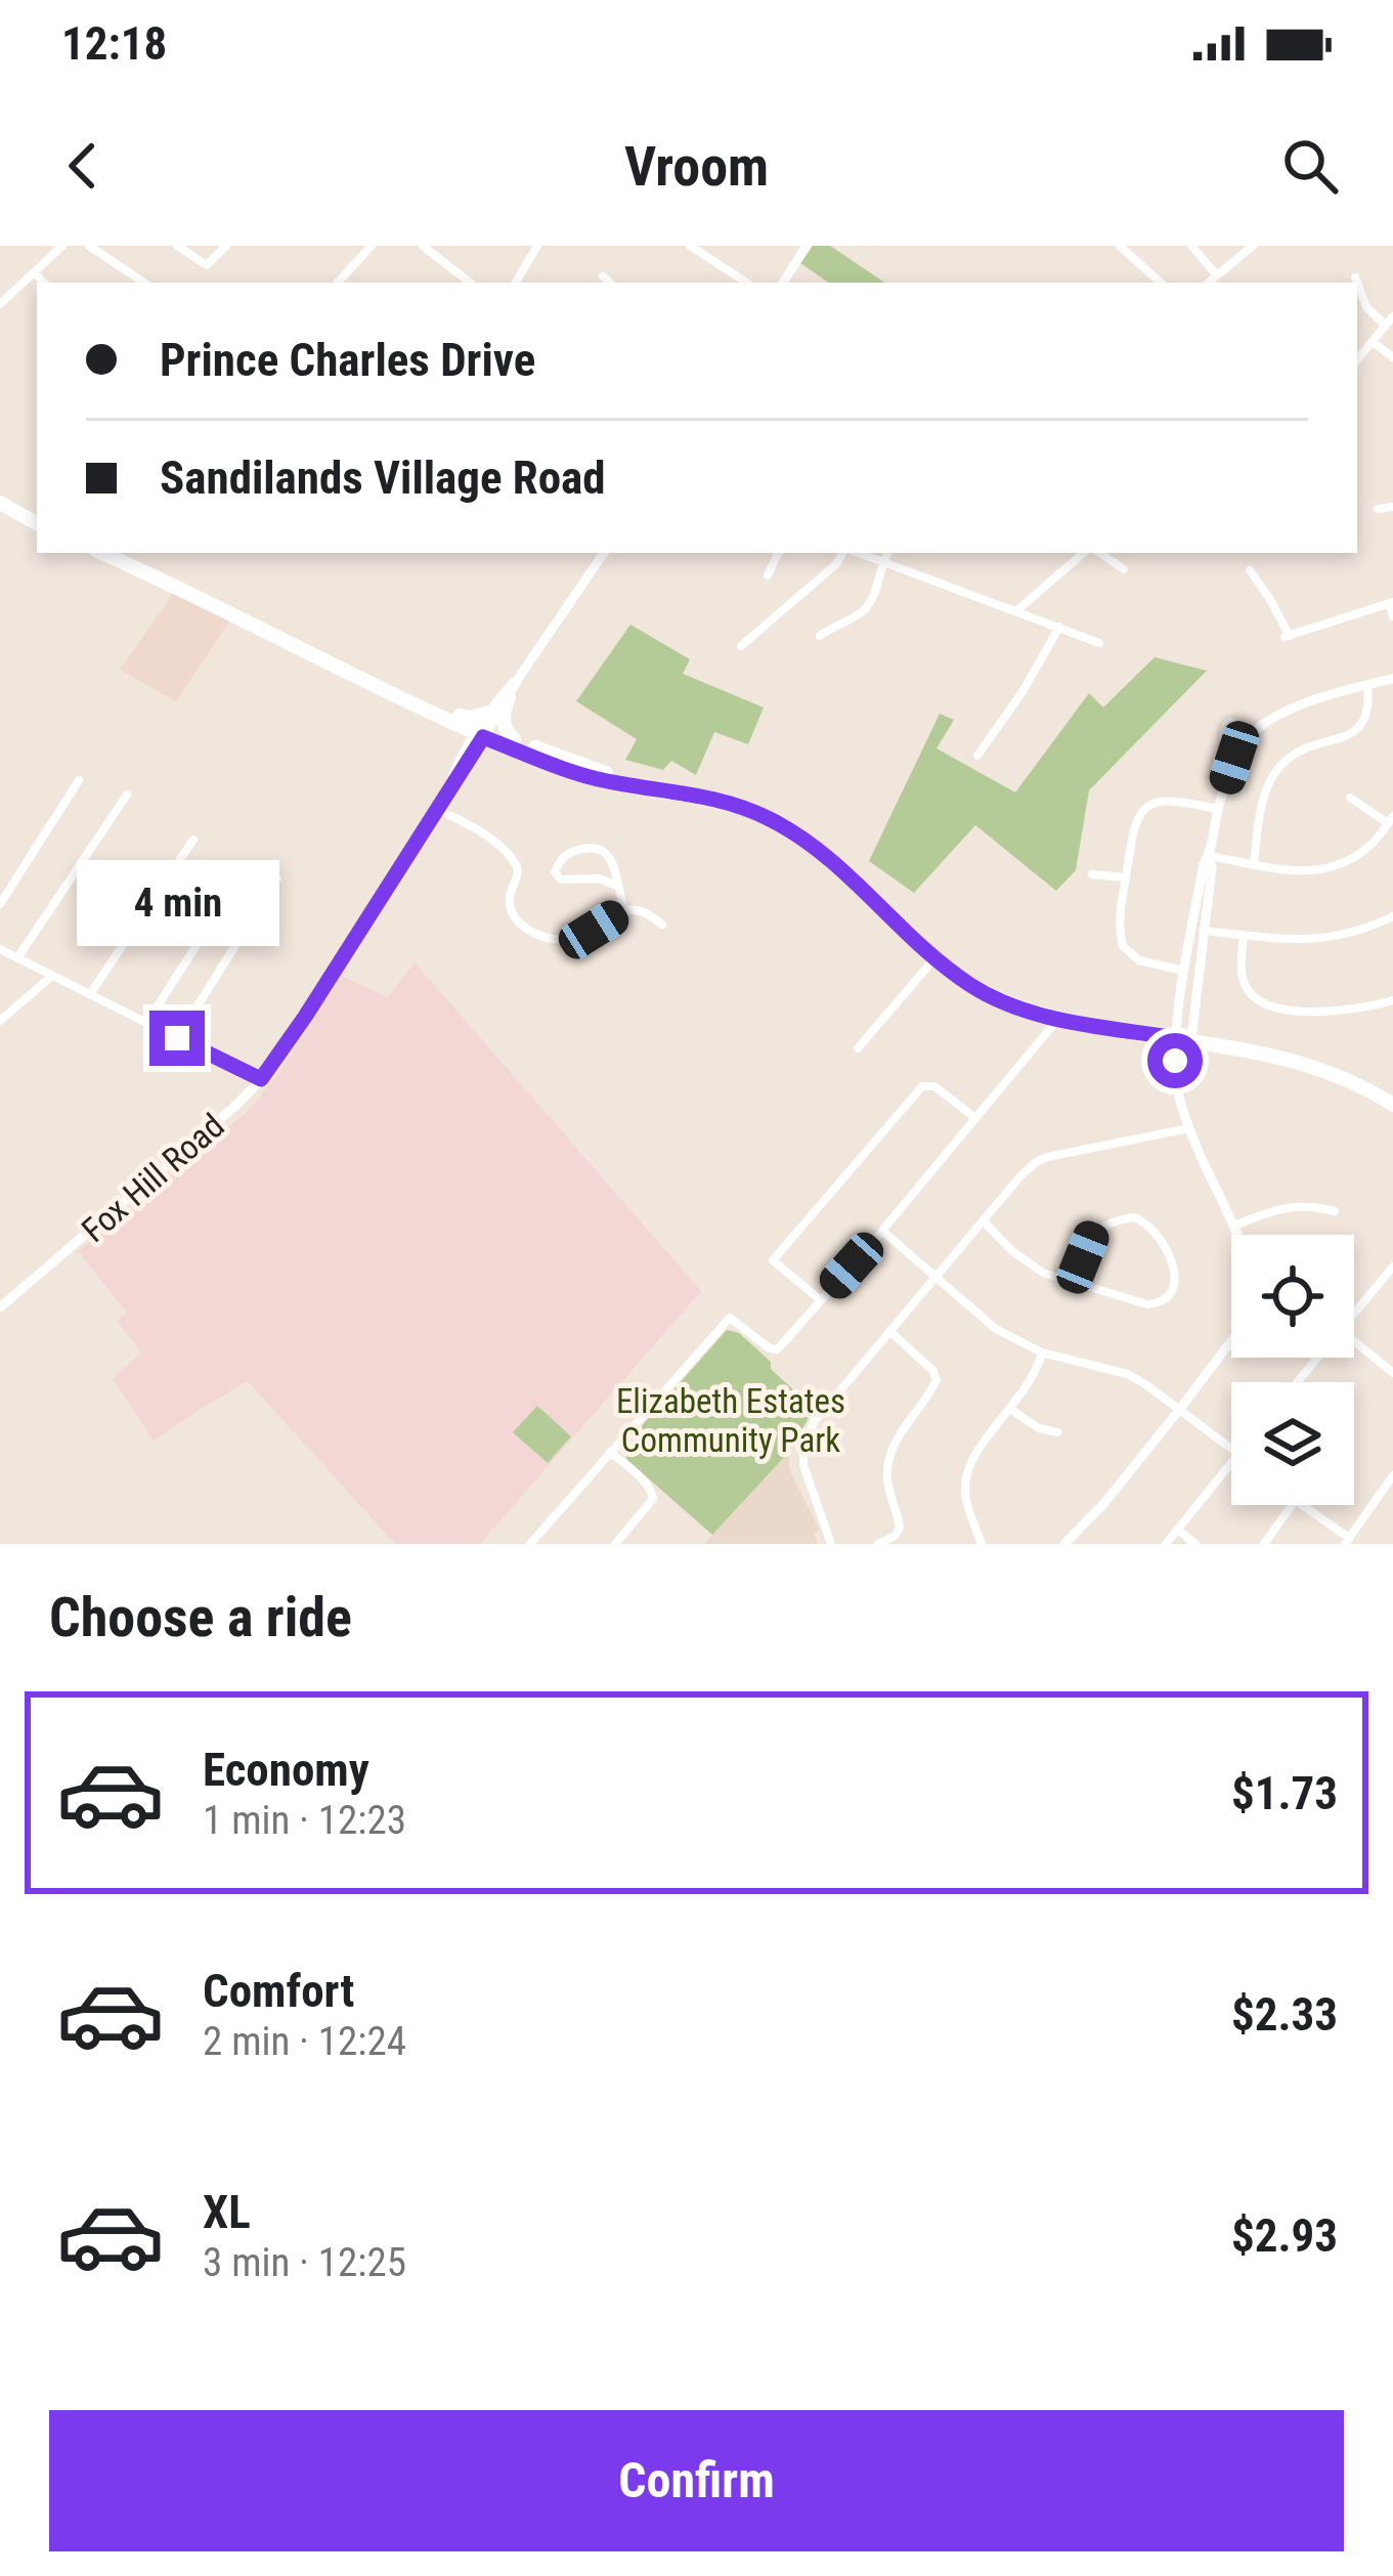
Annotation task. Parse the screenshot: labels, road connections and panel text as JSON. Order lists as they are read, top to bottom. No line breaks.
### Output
{"streets":{"street":["Fox Hill Road"]},"parks":["Elizabeth Estates Community Park"],"page":{"status":"12:18","header":"Vroom","banner":["Prince Charles Drive","Sandilands Village Road"],"bubble":"4 min","heading":"Choose a ride","list":[{"name":"Economy","note":"1 min · 12:23","value":"$1.73"},{"name":"Comfort","note":"2 min · 12:24","value":"$2.33"},{"name":"XL","note":"3 min · 12:25","value":"$2.93"}],"buttons":"Confirm"}}
